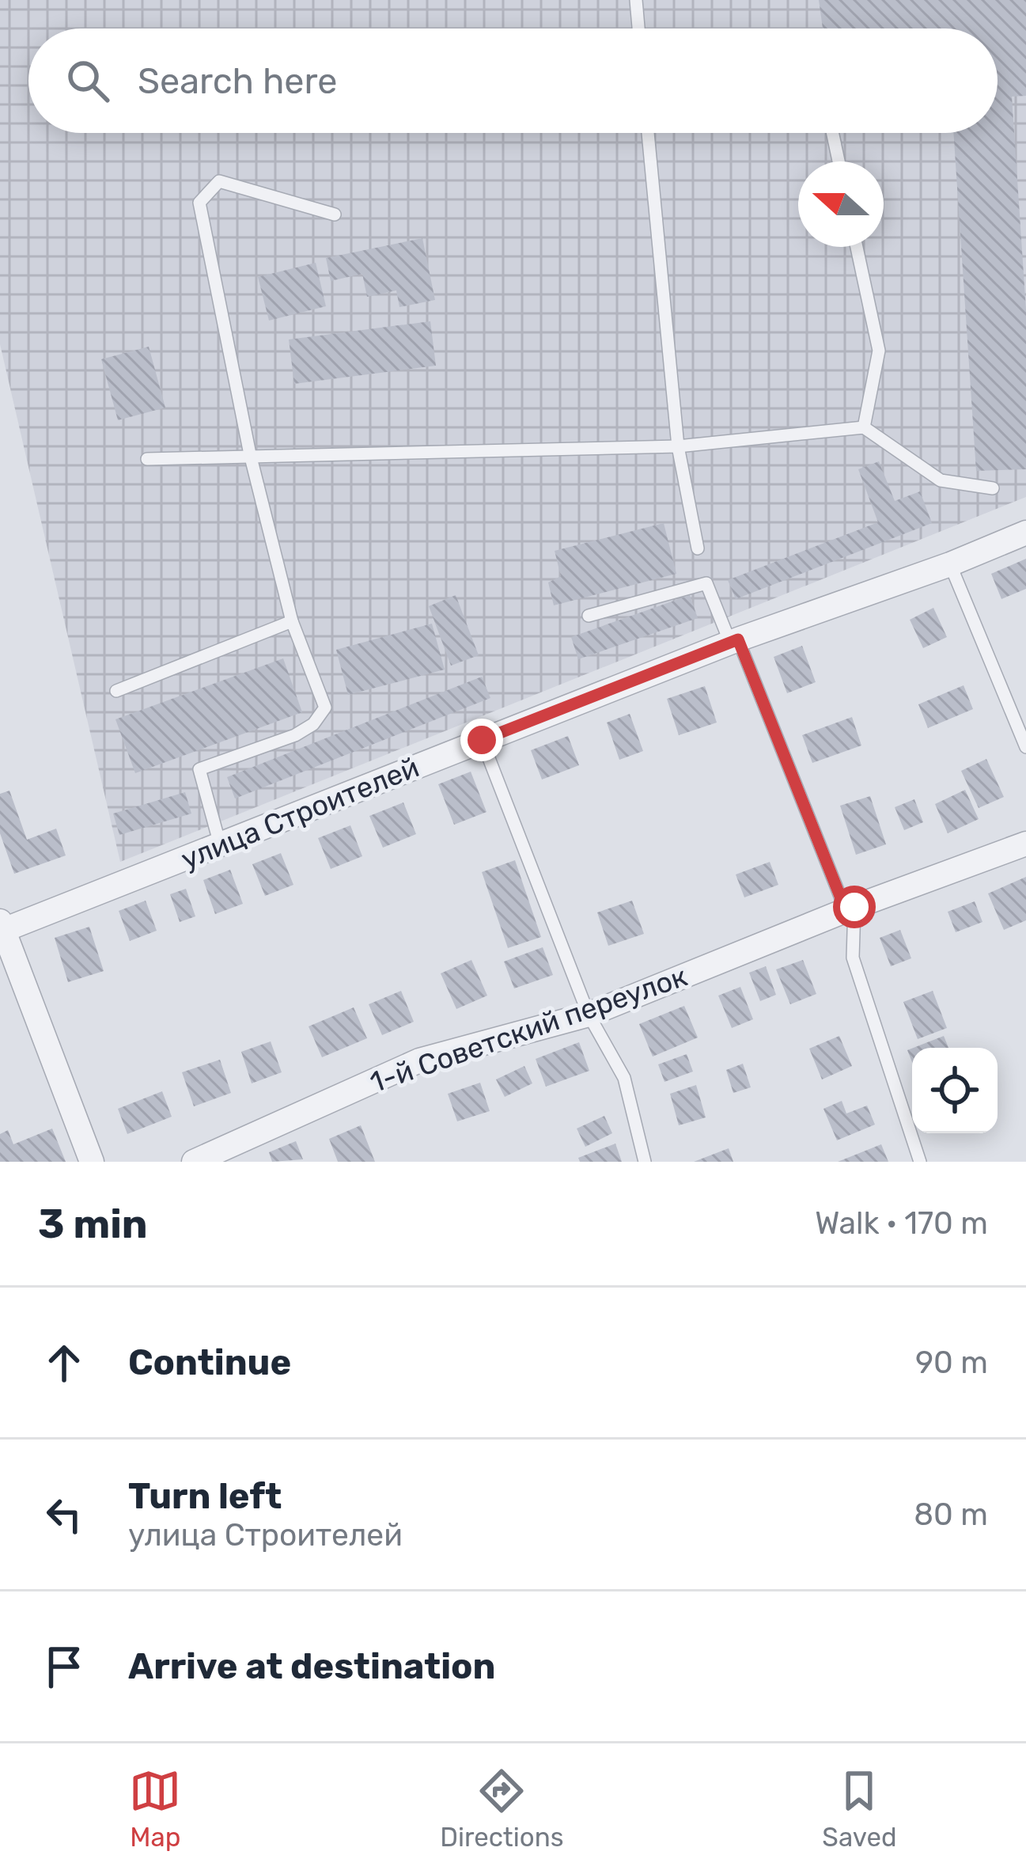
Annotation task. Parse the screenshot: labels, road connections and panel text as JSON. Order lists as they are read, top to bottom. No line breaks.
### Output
{"streets":{"street":["улица Строителей","1-й Советский переулок"]},"north":"left","page":{"search":"Search here","heading":["3 min","Walk · 170 m"],"list":[["Continue","90 m"],["Turn left","улица Строителей","80 m"],"Arrive at destination"],"nav":["Map","Directions","Saved"]}}
